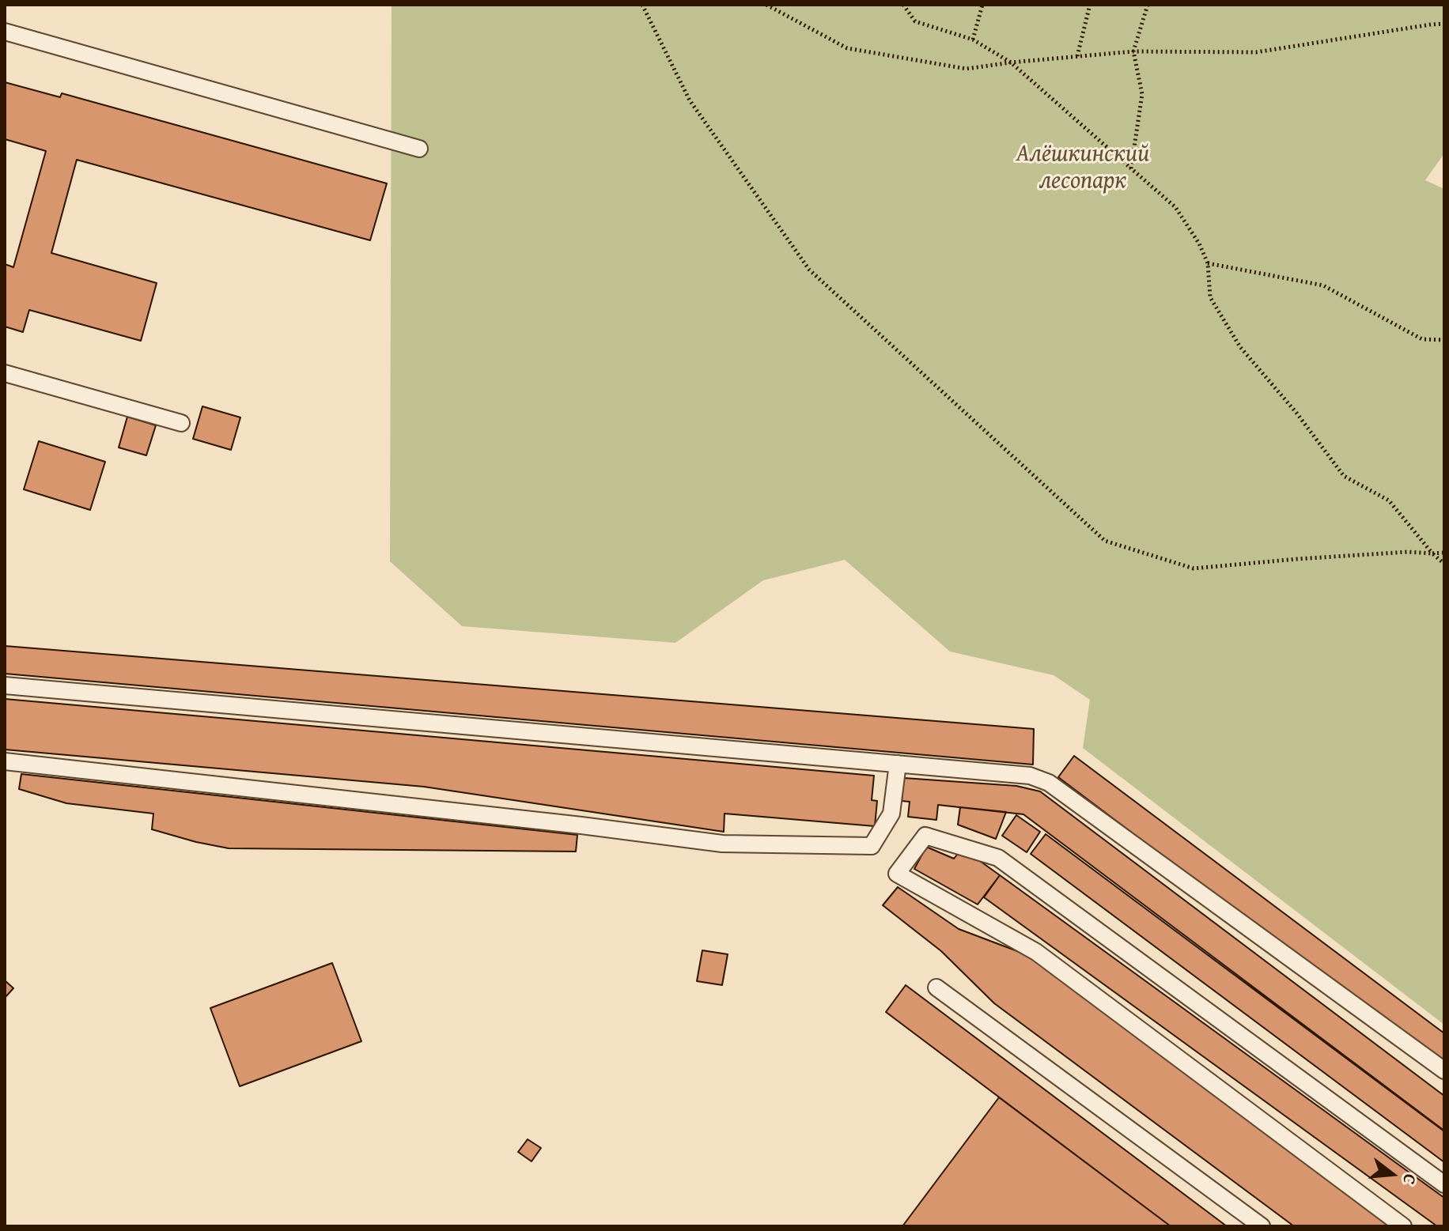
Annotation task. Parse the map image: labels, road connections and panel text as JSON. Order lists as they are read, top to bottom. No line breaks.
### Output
{"parks":["Алёшкинский лесопарк"],"north":"right"}
